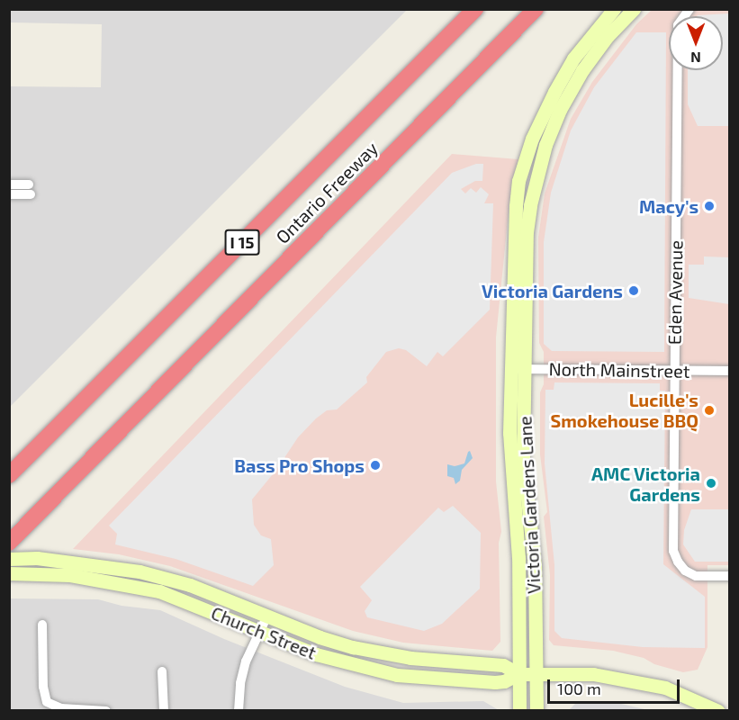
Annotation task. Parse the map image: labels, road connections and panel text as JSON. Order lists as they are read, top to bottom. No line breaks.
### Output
{"streets":{"highway":["Ontario Freeway","I 15"],"main road":["Victoria Gardens Lane","Church Street"],"street":["Eden Avenue","North Mainstreet"]},"crossings":[["Eden Avenue","North Mainstreet"],["North Mainstreet","Victoria Gardens Lane"],["Victoria Gardens Lane","Church Street"]],"places":["Macy's","Victoria Gardens","Lucille's Smokehouse BBQ","Bass Pro Shops","AMC Victoria Gardens"],"scale_bar":"100 m","north":"bottom"}
